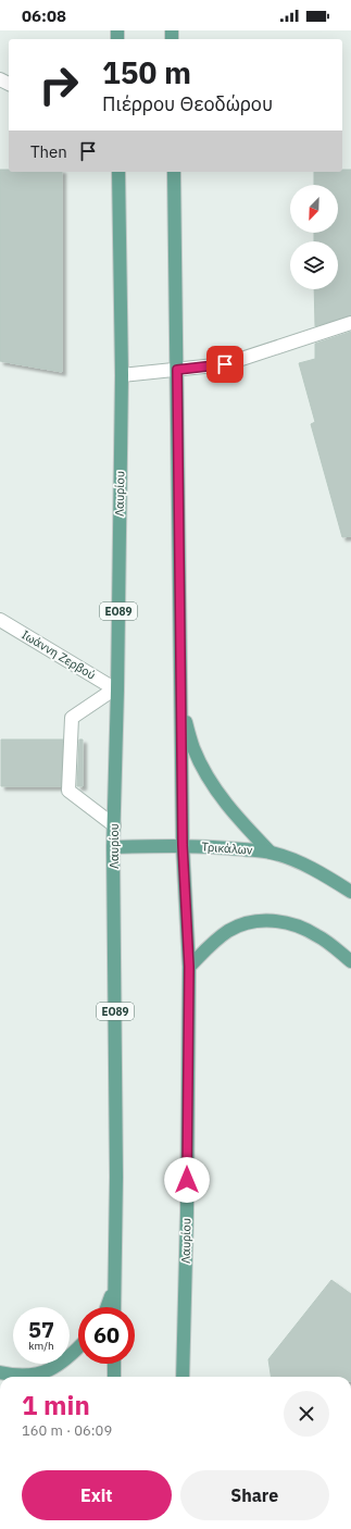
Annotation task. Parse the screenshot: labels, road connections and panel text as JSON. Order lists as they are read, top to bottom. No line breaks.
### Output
{"streets":{"main road":["Λαυρίου","ΕΟ89","Τρικάλων"],"street":["Ιωάννη Ζερβού"]},"crossings":[["Λαυρίου","Ιωάννη Ζερβού"],["Λαυρίου","Τρικάλων"]],"north":"bottom left","page":{"status":"06:08","turn":["150 m","Πιέρρου Θεοδώρου"],"then":"Then","speed":"57 km/h","limit":"60","heading":["1 min","160 m · 06:09"],"buttons":["Exit","Share"]}}
